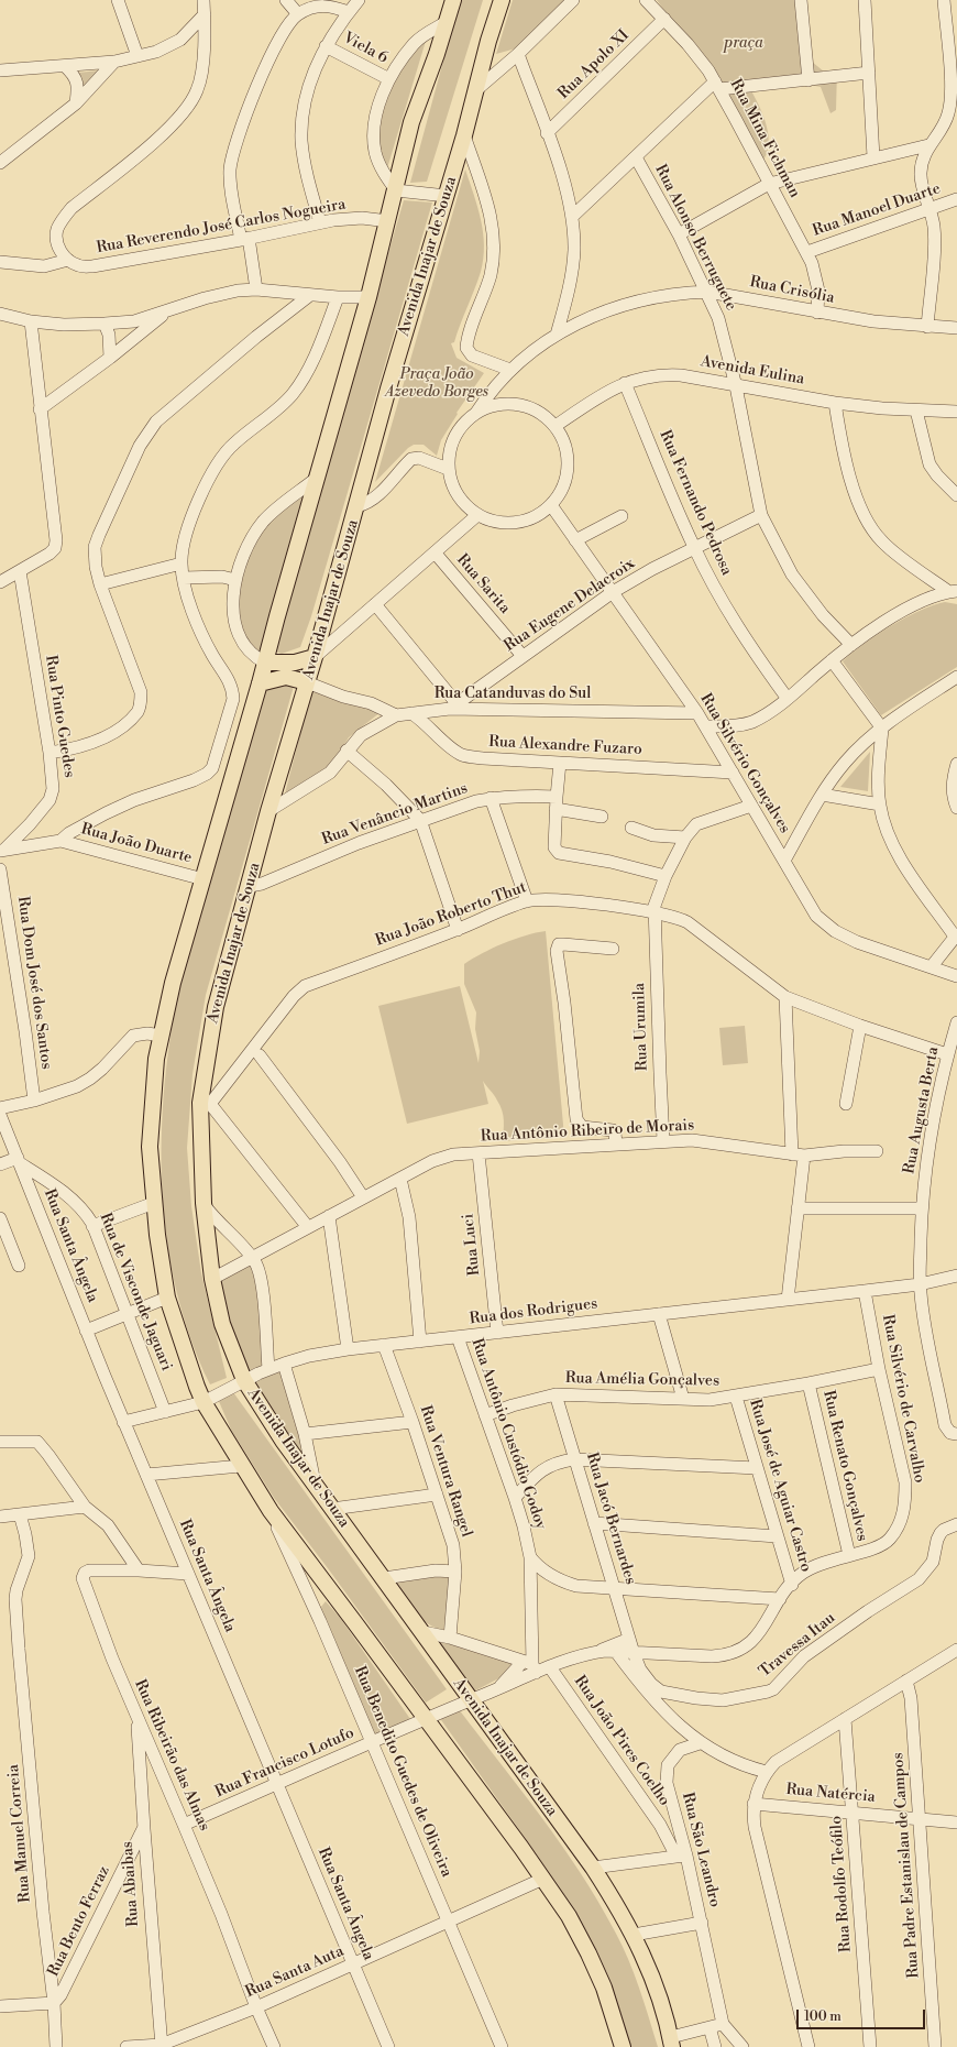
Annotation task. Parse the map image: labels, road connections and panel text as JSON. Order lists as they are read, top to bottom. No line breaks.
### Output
{"streets":{"main road":["Avenida Inajar de Souza"],"street":["Viela 6","Rua Apolo XI","Rua Mina Fichman","Rua Manoel Duarte","Rua Reverendo José Carlos Nogueira","Rua Alonso Berruguete","Rua Crisólia","Avenida Eulina","Rua Fernando Pedrosa","Rua Sarita","Rua Eugene Delacroix","Rua Catanduvas do Sul","Rua Pinto Guedes","Rua Alexandre Fuzaro","Rua Silvério Gonçalves","Rua Venâncio Martins","Rua João Duarte","Rua João Roberto Thut","Rua Dom José dos Santos","Rua Urumila","Rua Augusta Berta","Rua Antônio Ribeiro de Morais","Rua Luci","Rua Santa Ângela","Rua de Visconde Jaguari","Rua dos Rodrigues","Rua Amélia Gonçalves","Rua Silvério de Carvalho","Rua Antônio Custódio Godoy","Rua Renato Gonçalves","Rua Ventura Rangel","Rua José de Aguiar Castro","Rua Jacó Bernardes","Travessa Itau","Rua João Pires Coelho","Rua Ribeirão das Almas","Rua Francisco Lotufo","Rua Benedito Guedes de Oliveira","Rua Natércia","Rua Manuel Correia","Rua São Leandro","Rua Padre Estanislau de Campos","Rua Abaibas","Rua Rodolfo Teófilo","Rua Bento Ferraz","Rua Santa Auta"]},"crossings":[["Rua Apolo XI","Rua Mina Fichman"],["Rua Mina Fichman","Rua Manoel Duarte"],["Rua Mina Fichman","Rua Crisólia"],["Rua Alonso Berruguete","Rua Crisólia"],["Rua Alonso Berruguete","Avenida Eulina"],["Rua Alonso Berruguete","Rua Eugene Delacroix"],["Avenida Inajar de Souza","Rua Venâncio Martins"],["Avenida Inajar de Souza","Rua João Roberto Thut"],["Avenida Inajar de Souza","Rua Antônio Ribeiro de Morais"],["Avenida Inajar de Souza","Rua dos Rodrigues"],["Avenida Inajar de Souza","Rua Silvério de Carvalho"],["Avenida Inajar de Souza","Rua Francisco Lotufo"],["Rua Crisólia","Avenida Eulina"],["Rua Crisólia","Rua Silvério Gonçalves"],["Avenida Eulina","Rua Fernando Pedrosa"],["Avenida Eulina","Rua Silvério Gonçalves"],["Rua Fernando Pedrosa","Rua Eugene Delacroix"],["Rua Sarita","Rua Eugene Delacroix"],["Rua Eugene Delacroix","Rua Catanduvas do Sul"],["Rua Eugene Delacroix","Rua Silvério Gonçalves"],["Rua Catanduvas do Sul","Rua Alexandre Fuzaro"],["Rua Catanduvas do Sul","Rua Silvério Gonçalves"],["Rua Alexandre Fuzaro","Rua Silvério Gonçalves"],["Rua João Roberto Thut","Rua Urumila"],["Rua João Roberto Thut","Rua Augusta Berta"],["Rua Urumila","Rua Antônio Ribeiro de Morais"],["Rua Augusta Berta","Rua dos Rodrigues"],["Rua Antônio Ribeiro de Morais","Rua Luci"],["Rua Luci","Rua dos Rodrigues"],["Rua Santa Ângela","Rua de Visconde Jaguari"],["Rua Santa Ângela","Rua dos Rodrigues"],["Rua Santa Ângela","Rua Ribeirão das Almas"],["Rua Santa Ângela","Rua Francisco Lotufo"],["Rua Santa Ângela","Rua Santa Auta"],["Rua de Visconde Jaguari","Rua dos Rodrigues"],["Rua dos Rodrigues","Rua Silvério de Carvalho"],["Rua dos Rodrigues","Rua Antônio Custódio Godoy"],["Rua dos Rodrigues","Rua Ventura Rangel"],["Rua Amélia Gonçalves","Rua Silvério de Carvalho"],["Rua Amélia Gonçalves","Rua Antônio Custódio Godoy"],["Rua Amélia Gonçalves","Rua Renato Gonçalves"],["Rua Amélia Gonçalves","Rua José de Aguiar Castro"],["Rua Amélia Gonçalves","Rua Jacó Bernardes"],["Rua Silvério de Carvalho","Rua Antônio Custódio Godoy"],["Rua Silvério de Carvalho","Rua Renato Gonçalves"],["Rua Silvério de Carvalho","Rua José de Aguiar Castro"],["Rua Silvério de Carvalho","Rua Jacó Bernardes"],["Rua Silvério de Carvalho","Travessa Itau"],["Rua Silvério de Carvalho","Rua João Pires Coelho"],["Rua Silvério de Carvalho","Rua Francisco Lotufo"],["Rua Jacó Bernardes","Travessa Itau"],["Rua João Pires Coelho","Rua São Leandro"],["Rua Ribeirão das Almas","Rua Francisco Lotufo"],["Rua Ribeirão das Almas","Rua Abaibas"],["Rua Ribeirão das Almas","Rua Santa Auta"],["Rua Francisco Lotufo","Rua Benedito Guedes de Oliveira"],["Rua Benedito Guedes de Oliveira","Rua Santa Auta"],["Rua Natércia","Rua Padre Estanislau de Campos"],["Rua Natércia","Rua Rodolfo Teófilo"],["Rua Manuel Correia","Rua Bento Ferraz"],["Rua Abaibas","Rua Bento Ferraz"],["Rua Abaibas","Rua Santa Auta"]],"parks":["praça","Praça João Azevedo Borges"],"scale_bar":"100 m"}
